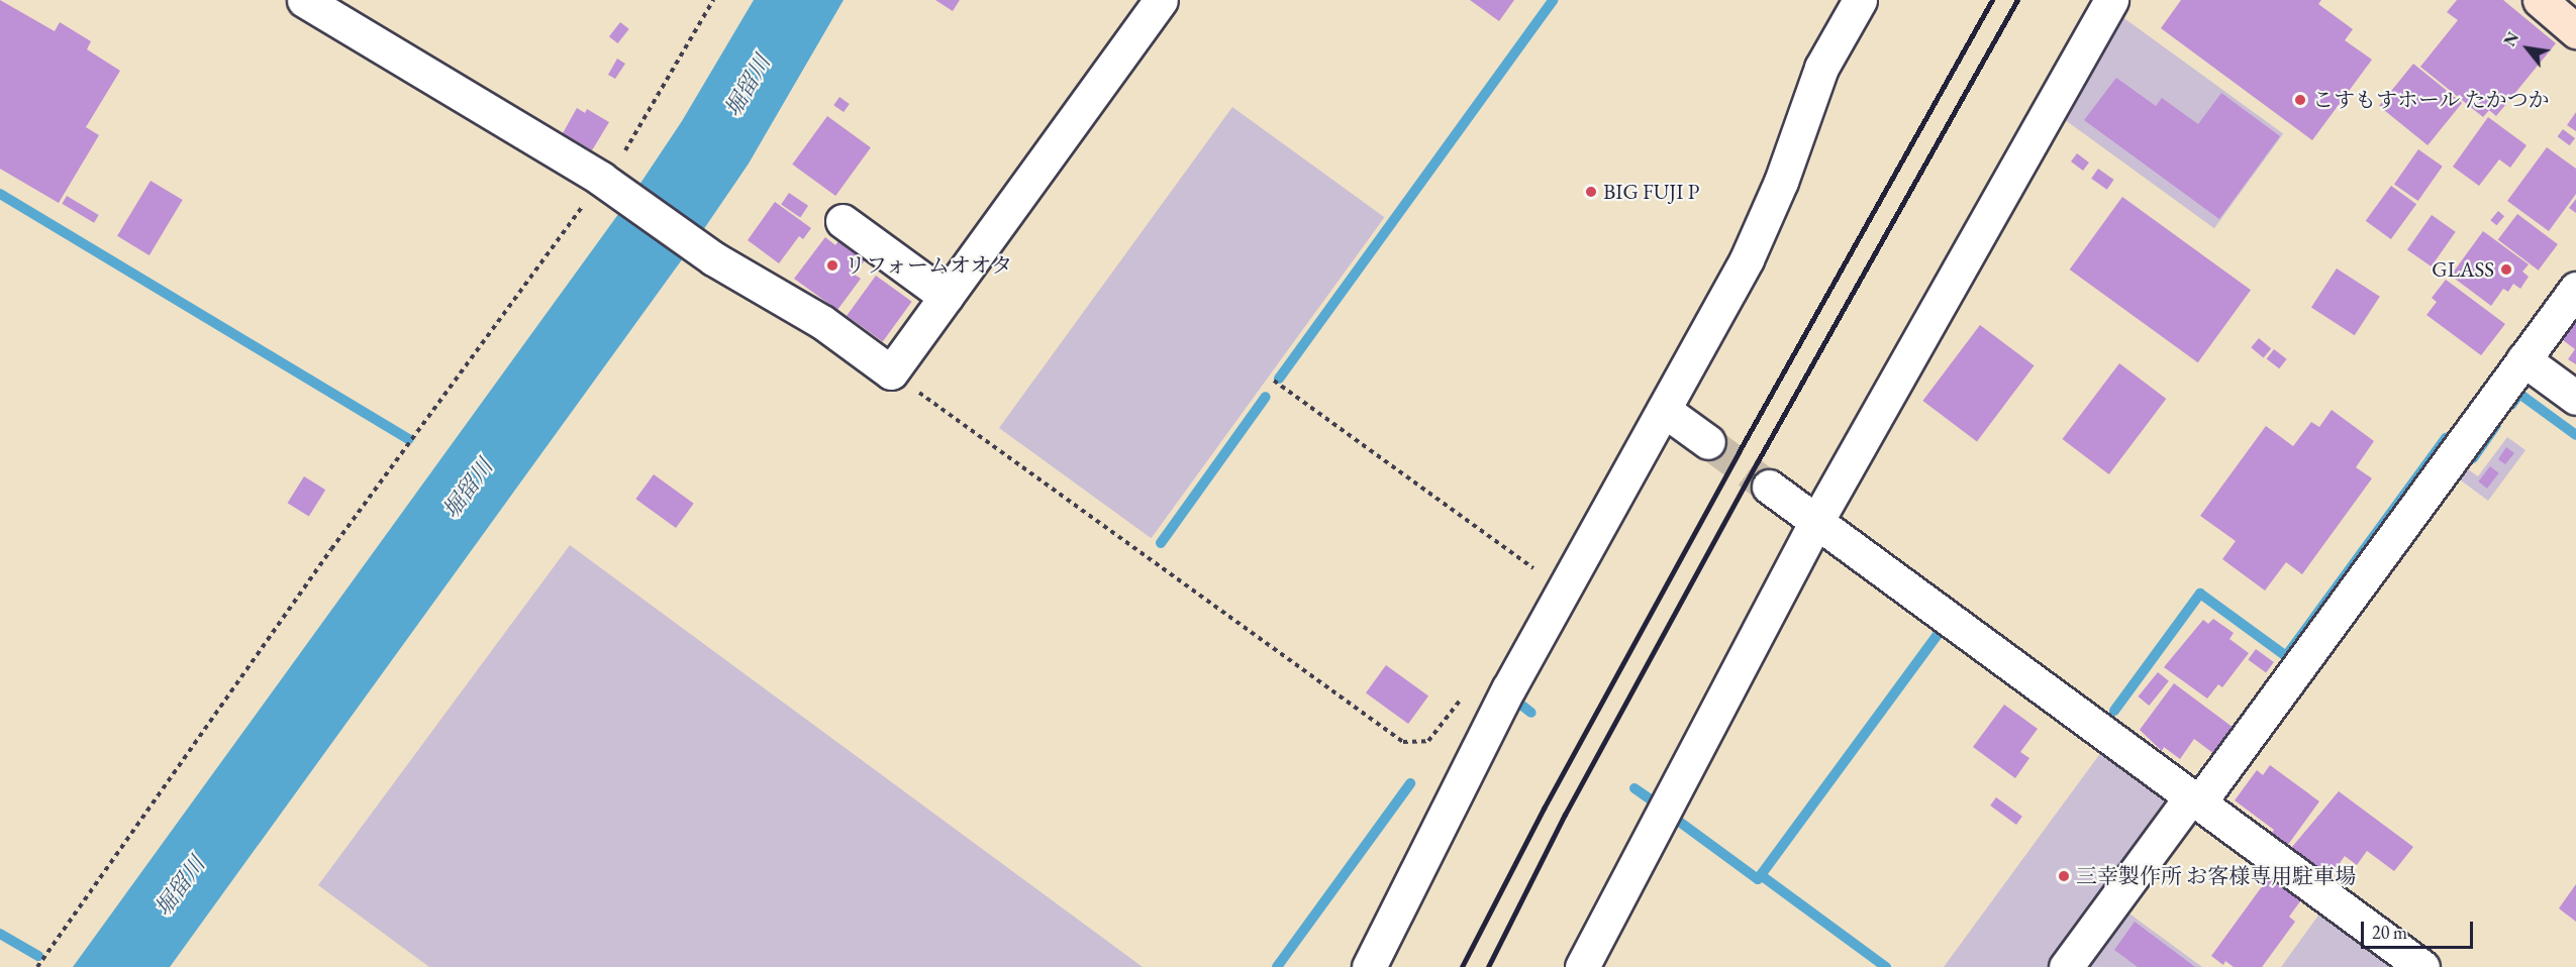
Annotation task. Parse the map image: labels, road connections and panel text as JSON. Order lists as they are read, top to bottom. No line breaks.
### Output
{"water":["堀留川"],"places":["こすもすホール たかつか","BIG FUJI P","リフォームオオタ","GLASS","三幸製作所 お客様専用駐車場"],"scale_bar":"20 m","north":"top left"}
